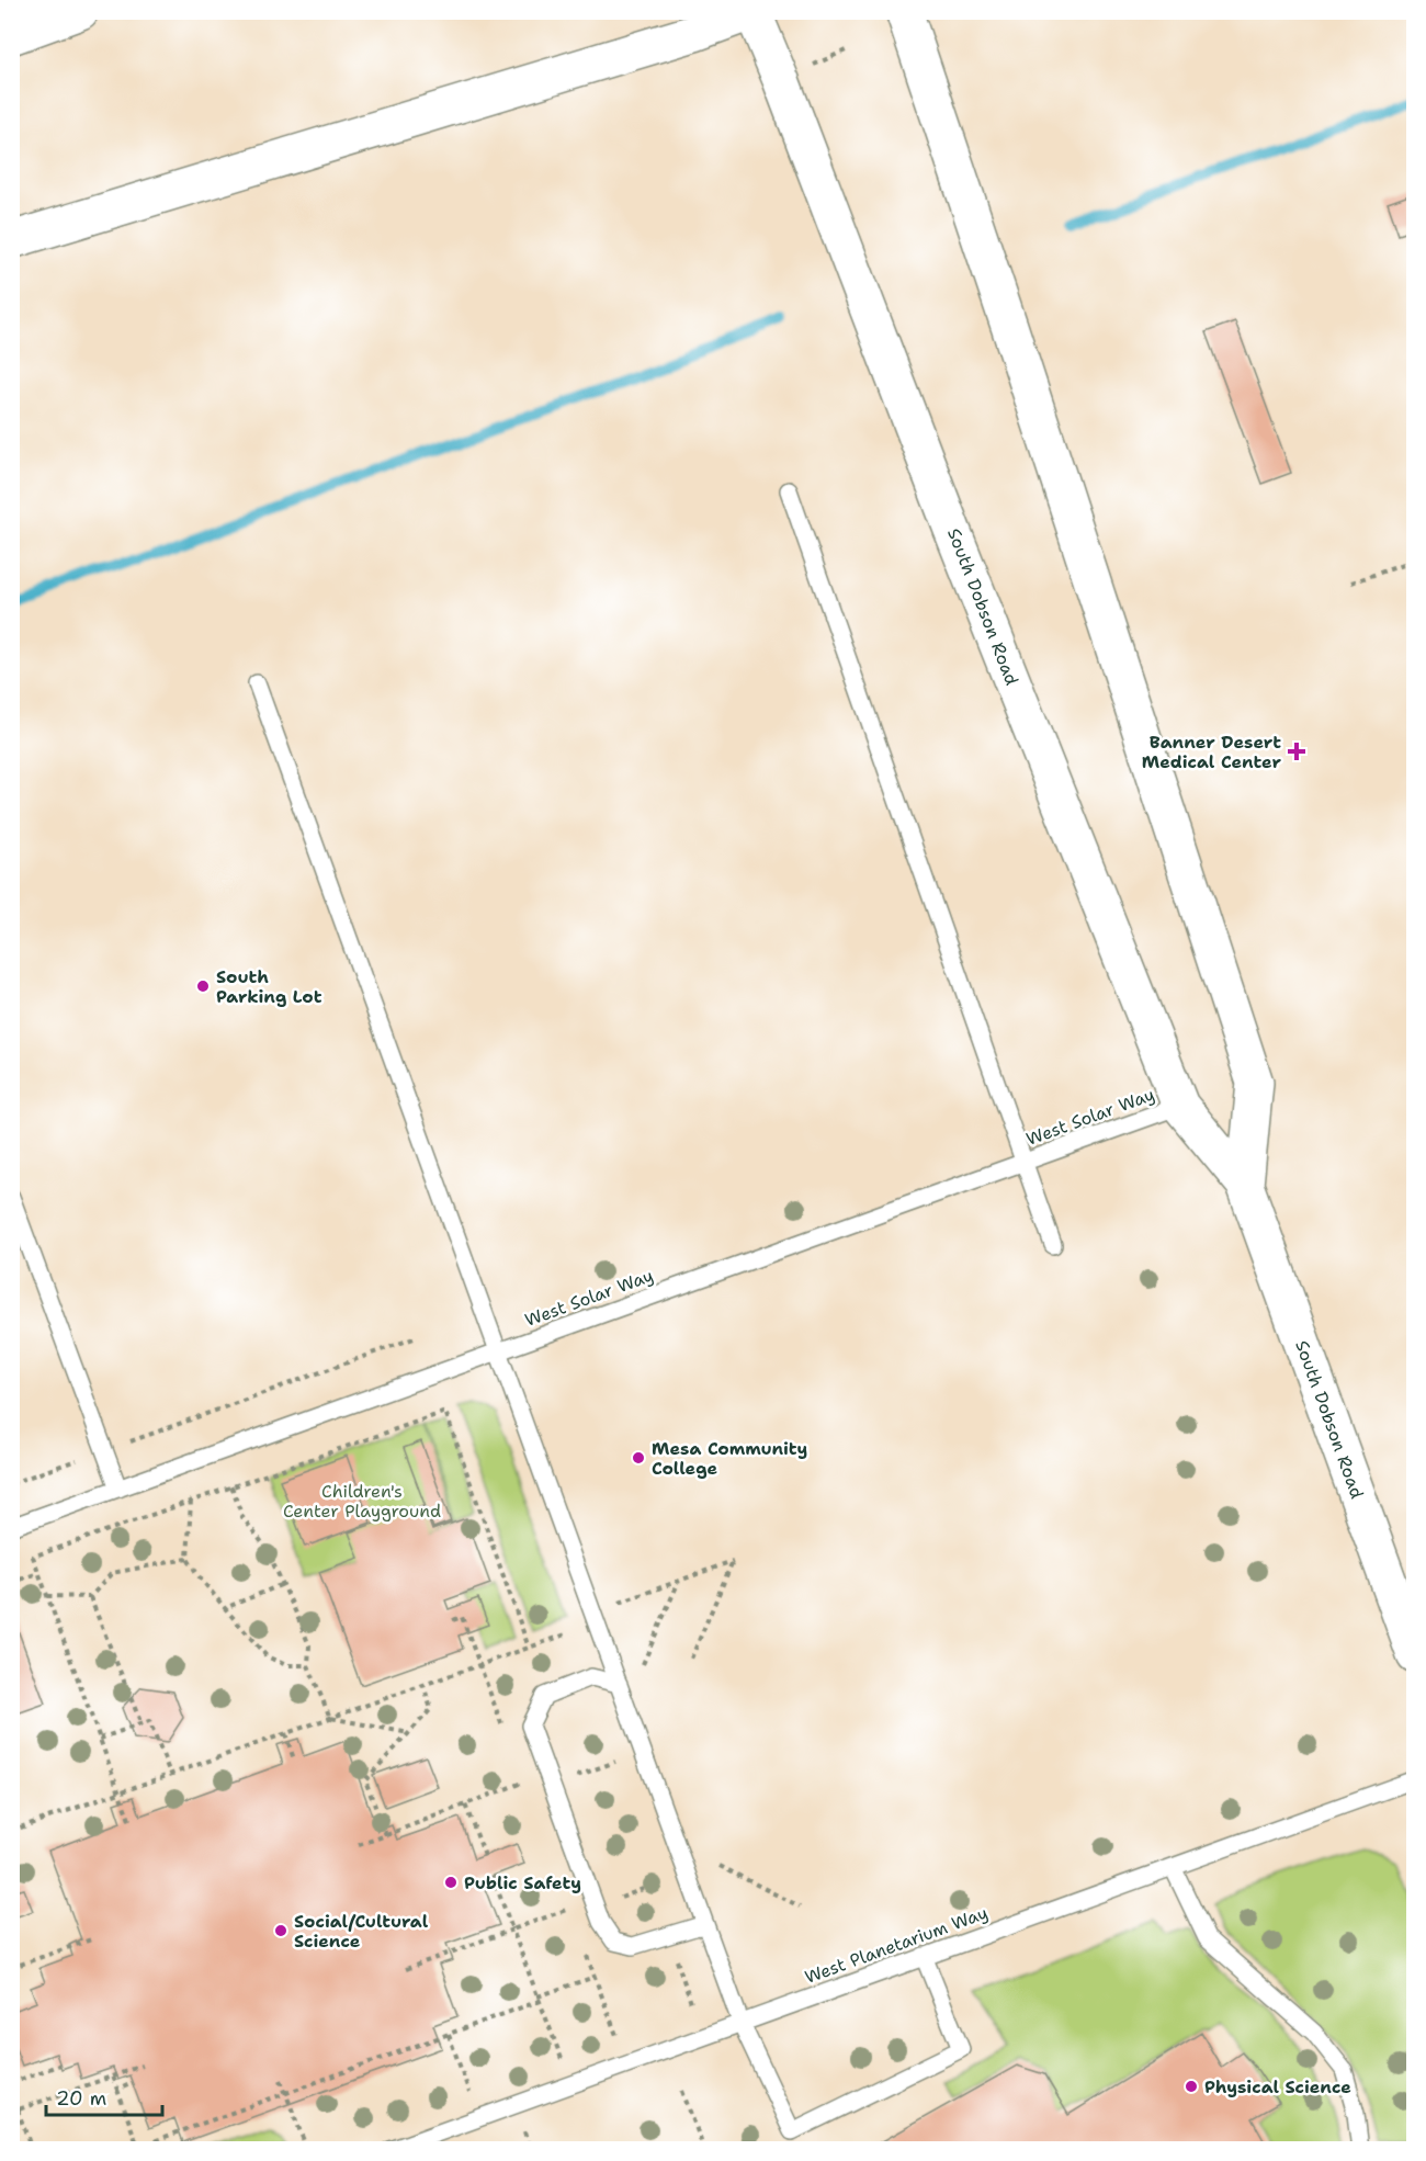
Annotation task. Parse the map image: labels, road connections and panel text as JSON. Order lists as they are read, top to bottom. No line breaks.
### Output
{"streets":{"main road":["South Dobson Road"],"lane":["West Solar Way","West Planetarium Way"]},"crossings":[["South Dobson Road","West Solar Way"]],"parks":["Children's Center Playground"],"places":{"health":["Banner Desert Medical Center"],"other":["South Parking Lot","Mesa Community College","Public Safety","Social/Cultural Science","Physical Science"]},"scale_bar":"20 m"}
